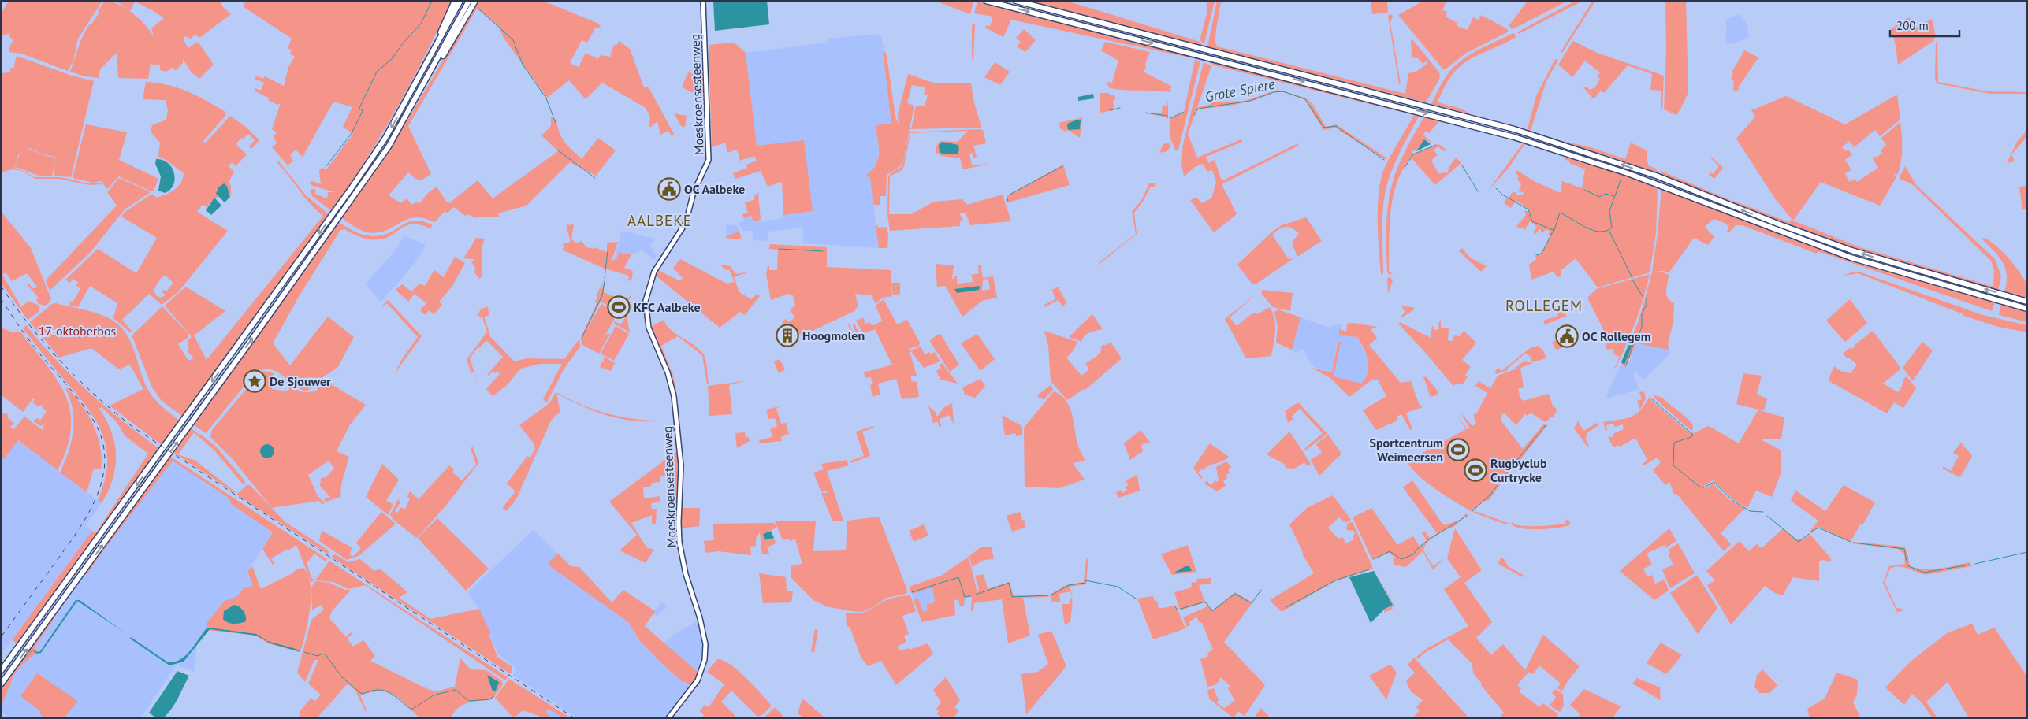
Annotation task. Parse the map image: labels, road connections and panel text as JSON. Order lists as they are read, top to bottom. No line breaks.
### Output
{"streets":{"main road":["Moeskroensesteenweg"]},"districts":["AALBEKE","ROLLEGEM"],"water":["Grote Spiere"],"parks":["17-oktoberbos"],"places":{"public building":["OC Aalbeke","OC Rollegem"],"sports":["KFC Aalbeke","Sportcentrum Weimeersen","Rugbyclub Curtrycke"],"building":["Hoogmolen"],"place":["De Sjouwer"]},"scale_bar":"200 m"}
